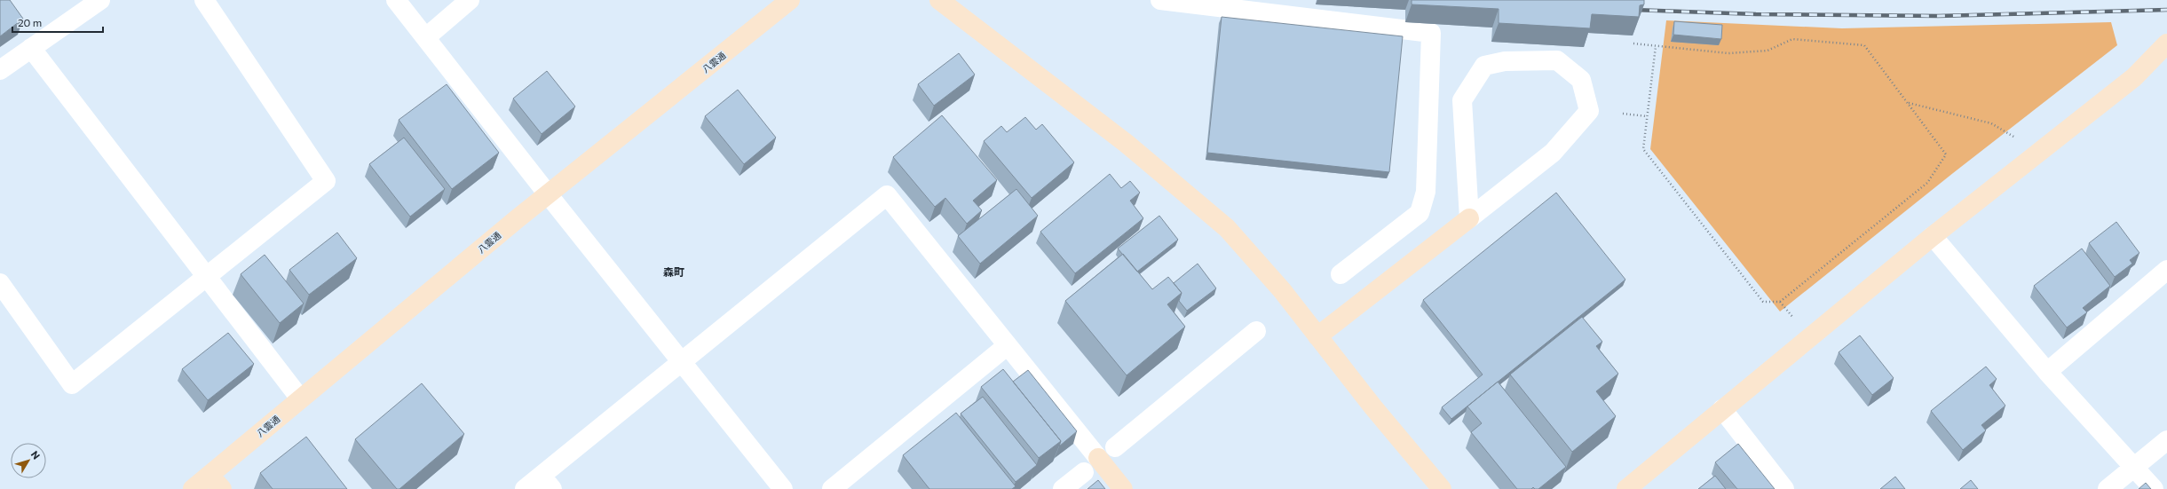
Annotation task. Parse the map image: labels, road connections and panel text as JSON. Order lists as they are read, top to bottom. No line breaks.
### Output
{"streets":{"street":["八雲通"]},"districts":["森町"],"scale_bar":"20 m","north":"top right"}
